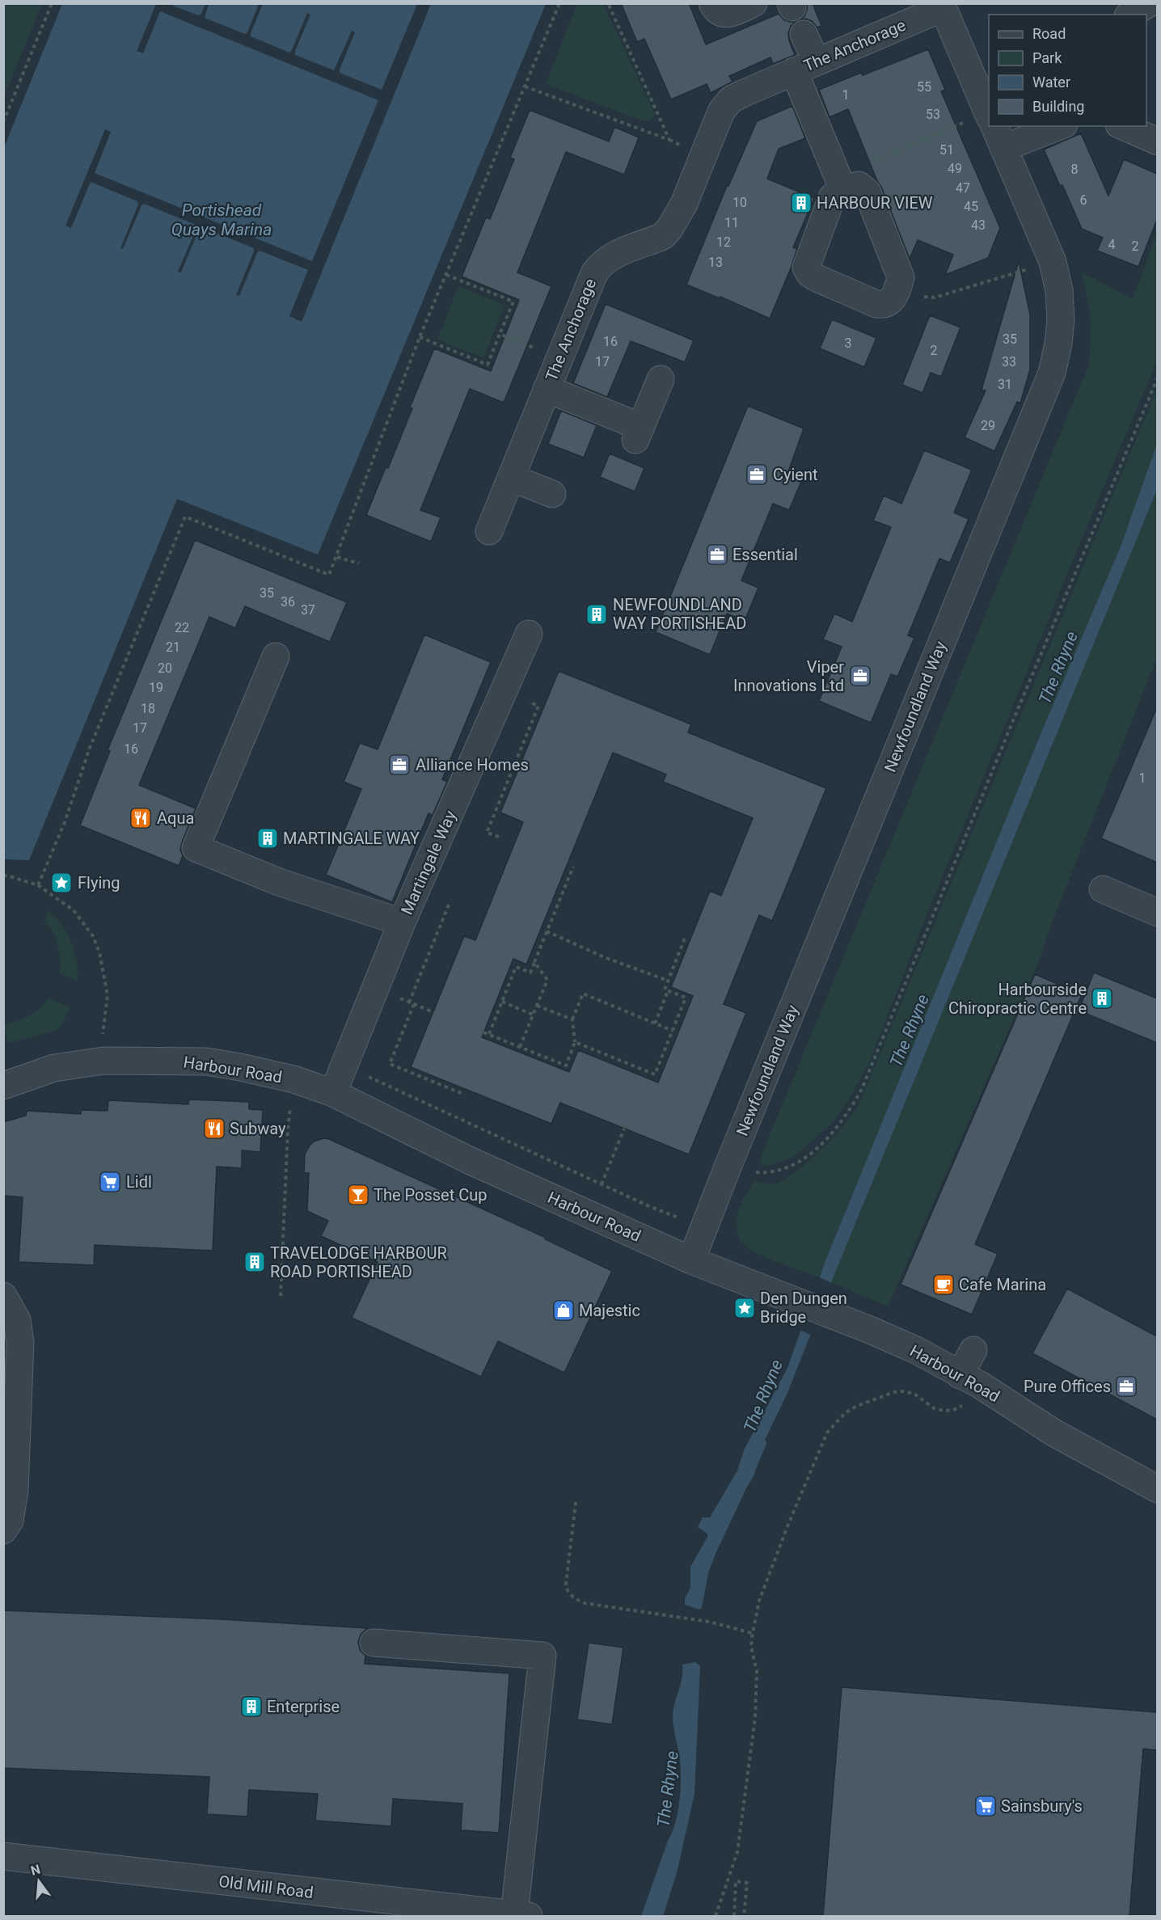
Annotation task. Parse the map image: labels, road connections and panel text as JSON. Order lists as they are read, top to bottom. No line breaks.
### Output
{"streets":{"street":["The Anchorage","Newfoundland Way","Martingale Way","Harbour Road","Old Mill Road"]},"crossings":[["The Anchorage","Newfoundland Way"],["Newfoundland Way","Harbour Road"],["Martingale Way","Harbour Road"]],"water":["Portishead Quays Marina","The Rhyne"],"places":{"building":["HARBOUR VIEW","NEWFOUNDLAND WAY PORTISHEAD","MARTINGALE WAY","Harbourside Chiropractic Centre","TRAVELODGE HARBOUR ROAD PORTISHEAD","Enterprise"],"office":["Cyient","Essential","Viper Innovations Ltd","Alliance Homes","Pure Offices"],"restaurant":["Aqua","Subway"],"place":["Flying","Den Dungen Bridge"],"supermarket":["Lidl","Sainsbury's"],"bar":["The Posset Cup"],"cafe":["Cafe Marina"],"shop":["Majestic"]},"house_numbers":["55","1","53","51","49","8","47","6","10","45","11","43","12","4","2","13","35","16","3","2","17","33","31","29","35","36","37","22","21","20","19","18","17","16","1"],"legend":["Road","Park","Water","Building"],"north":"top"}
